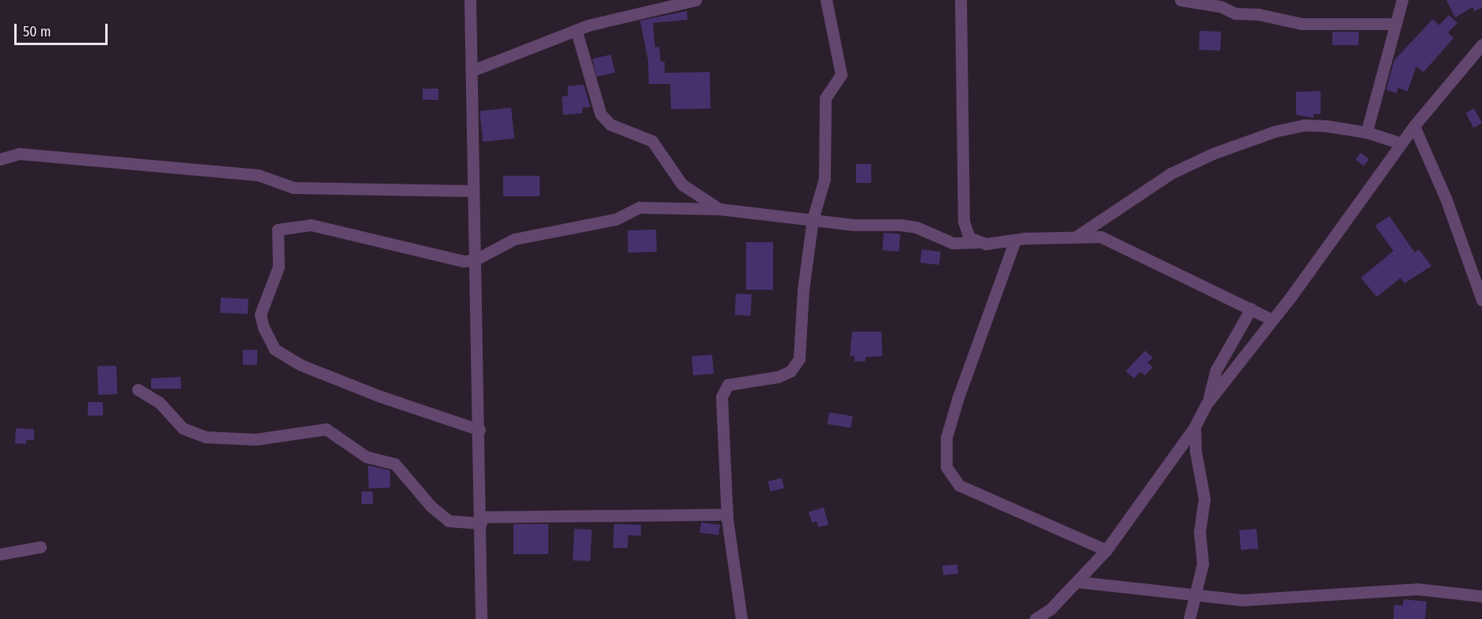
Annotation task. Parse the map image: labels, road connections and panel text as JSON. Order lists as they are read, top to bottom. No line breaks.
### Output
{"scale_bar":"50 m"}
